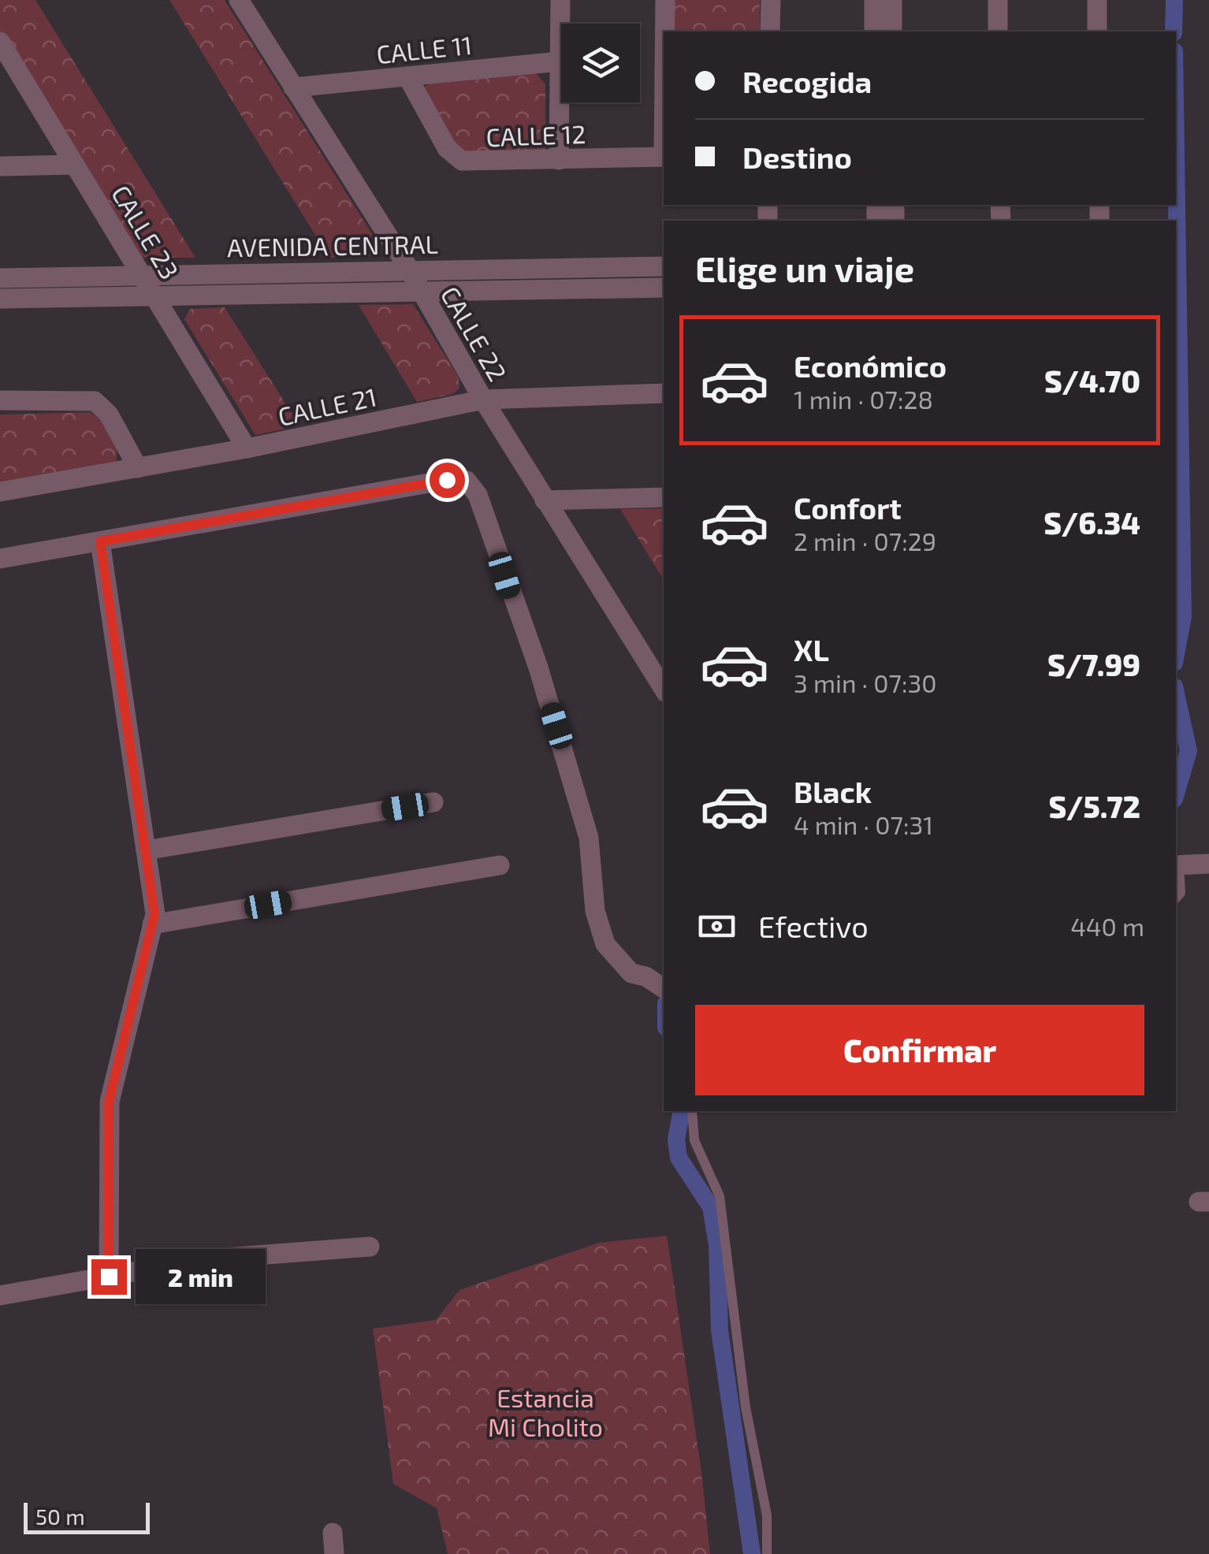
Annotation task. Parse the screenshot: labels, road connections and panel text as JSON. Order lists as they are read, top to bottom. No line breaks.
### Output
{"streets":{"street":["CALLE 11","CALLE 12","CALLE 23","AVENIDA CENTRAL","CALLE 22","CALLE 21"]},"crossings":[["CALLE 11","CALLE 12"],["CALLE 11","CALLE 22"],["CALLE 23","AVENIDA CENTRAL"],["CALLE 23","CALLE 21"],["AVENIDA CENTRAL","CALLE 22"],["CALLE 22","CALLE 21"]],"parks":["Estancia Mi Cholito"],"scale_bar":"50 m","page":{"banner":["Recogida","Destino"],"heading":"Elige un viaje","list":[{"name":"Económico","note":"1 min · 07:28","value":"S/4.70"},{"name":"Confort","note":"2 min · 07:29","value":"S/6.34"},{"name":"XL","note":"3 min · 07:30","value":"S/7.99"},{"name":"Black","note":"4 min · 07:31","value":"S/5.72"}],"pay":["Efectivo","440 m"],"buttons":"Confirmar","bubble":"2 min","scale":"50 m"}}
